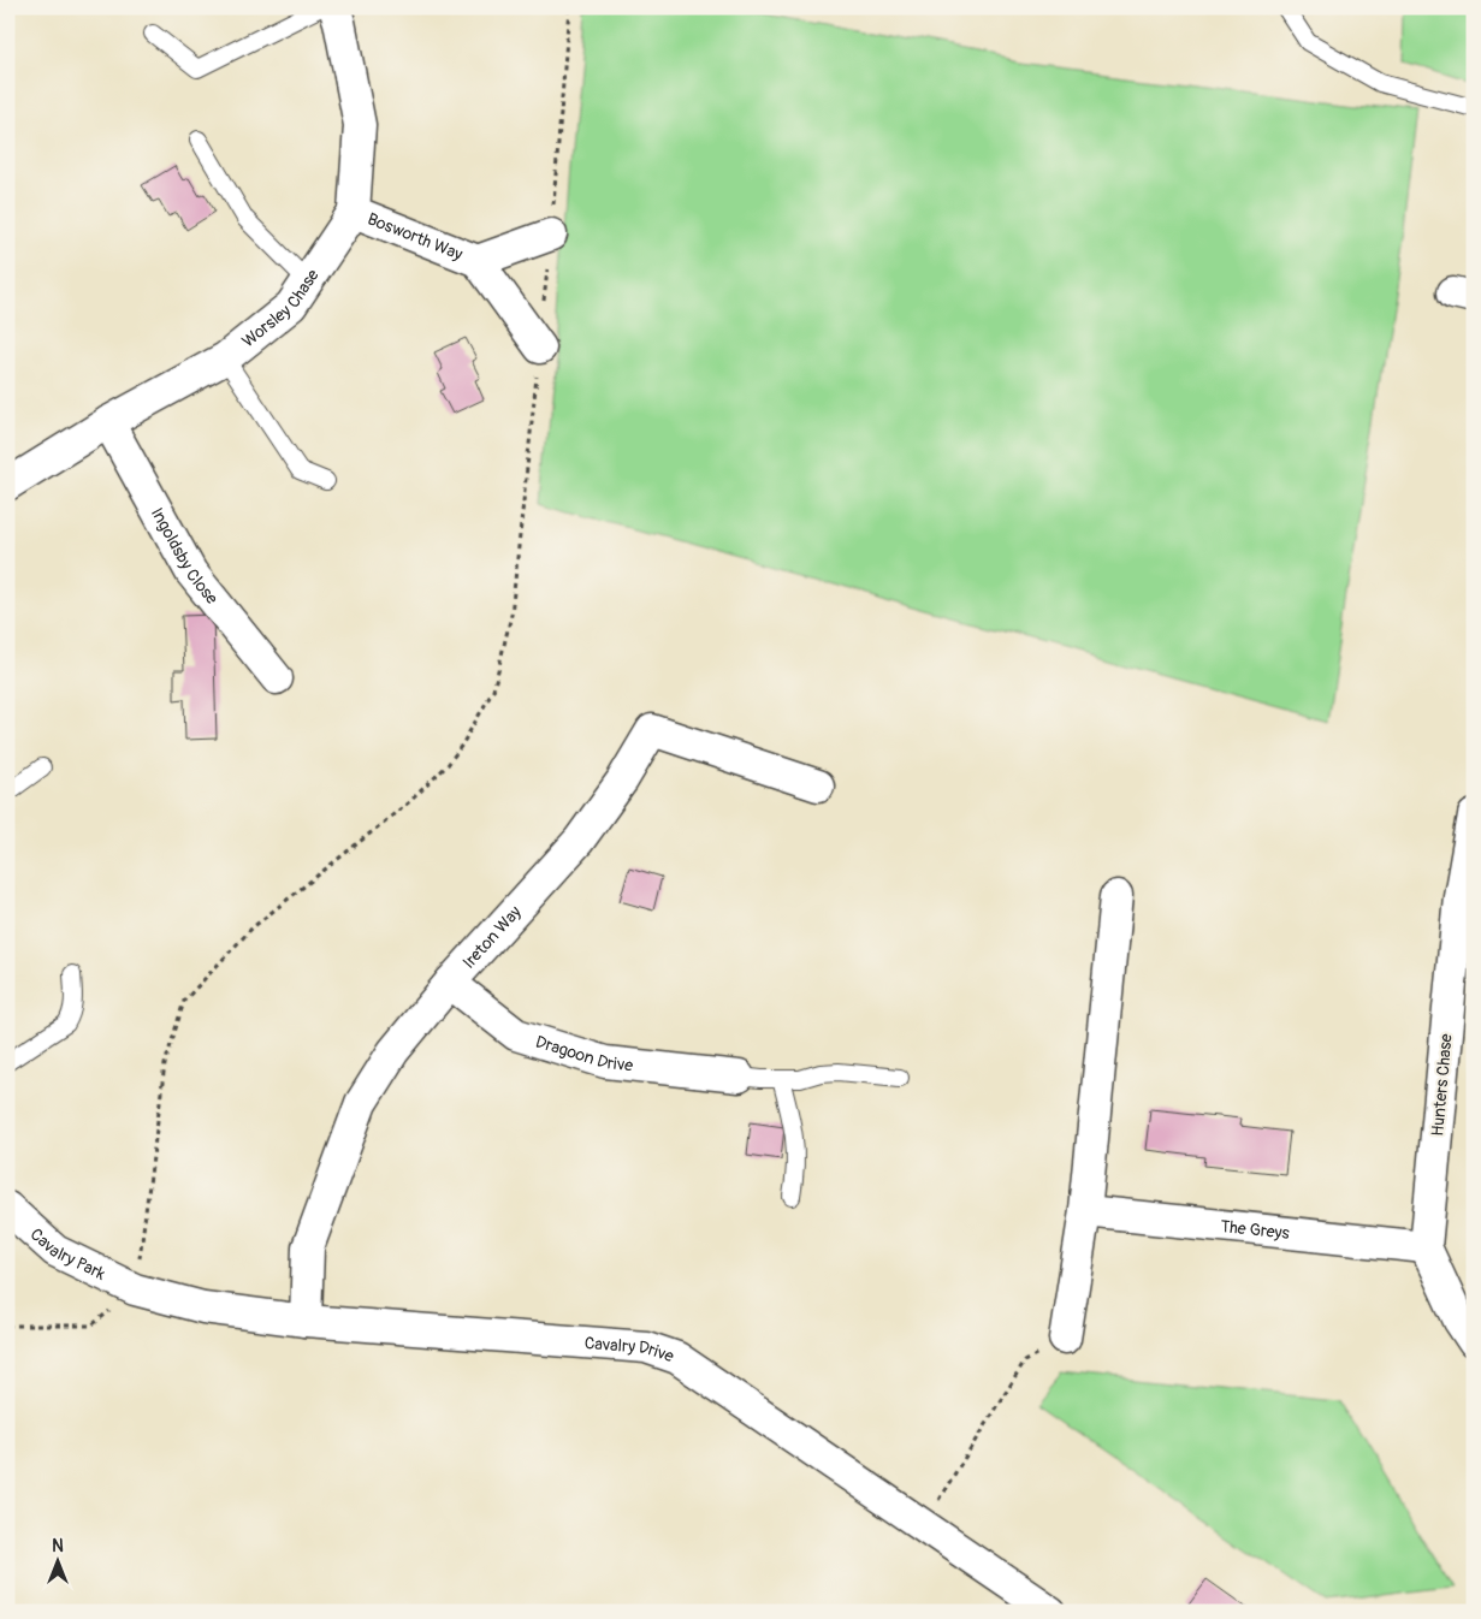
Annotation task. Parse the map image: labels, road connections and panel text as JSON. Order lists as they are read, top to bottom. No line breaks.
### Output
{"streets":{"street":["Bosworth Way","Worsley Chase","Ingoldsby Close","Ireton Way","Dragoon Drive","Hunters Chase","The Greys","Cavalry Park","Cavalry Drive"]},"crossings":[["Bosworth Way","Worsley Chase"],["Worsley Chase","Ingoldsby Close"],["Ireton Way","Dragoon Drive"],["Ireton Way","Cavalry Drive"],["Hunters Chase","The Greys"],["Cavalry Park","Cavalry Drive"]],"north":"top"}
